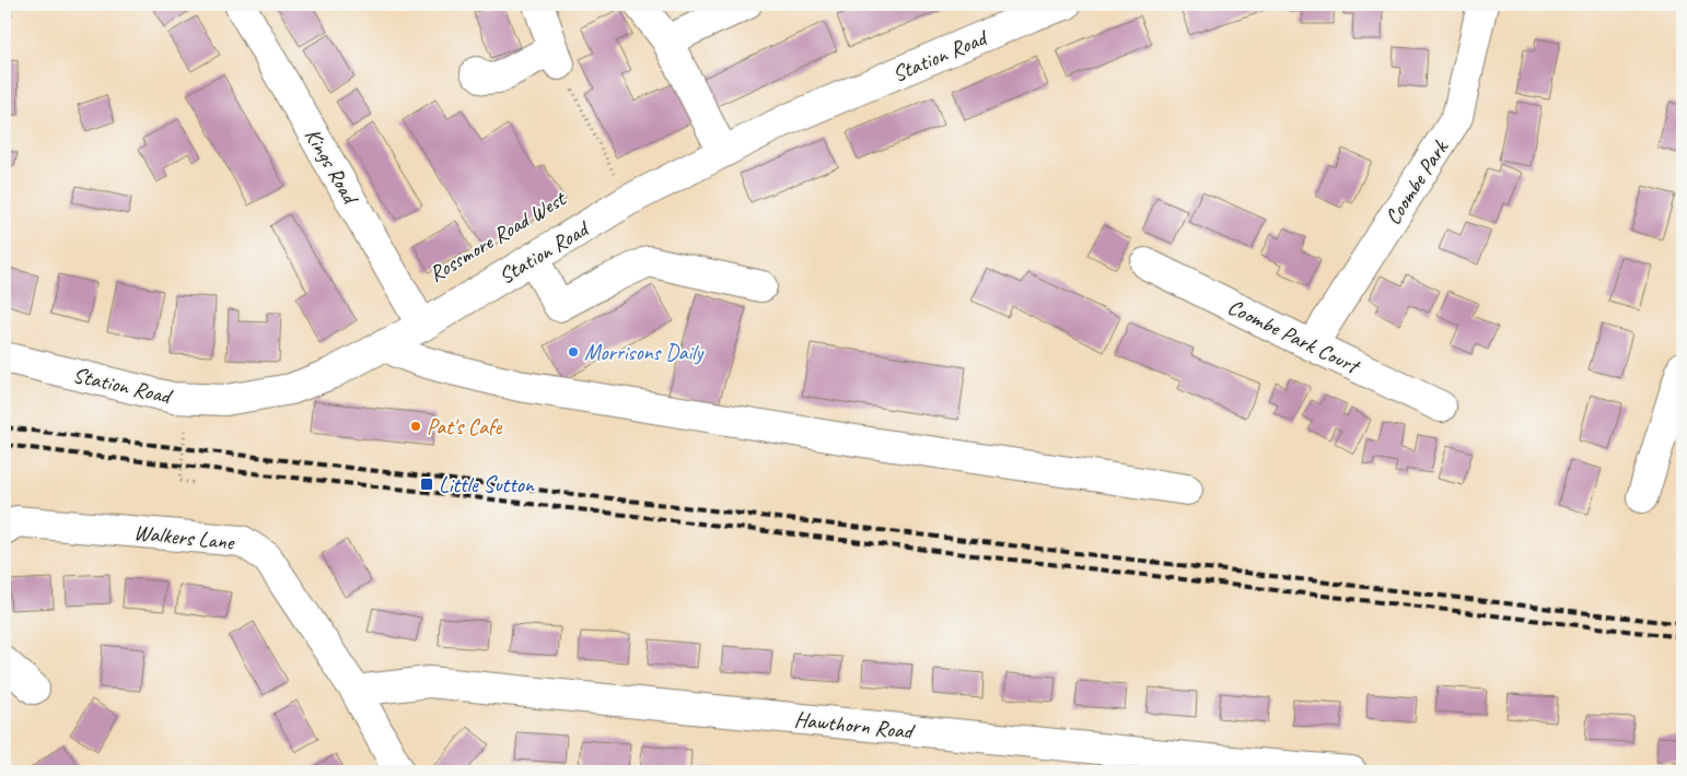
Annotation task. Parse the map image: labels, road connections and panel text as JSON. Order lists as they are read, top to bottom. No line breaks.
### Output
{"streets":{"street":["Station Road","Kings Road","Coombe Park","Coombe Park Court","Walkers Lane","Hawthorn Road"]},"crossings":[["Station Road","Kings Road"],["Coombe Park","Coombe Park Court"],["Walkers Lane","Hawthorn Road"]],"places":{"other":["Morrisons Daily","Pat's Cafe"],"transit":["Little Sutton"]}}
